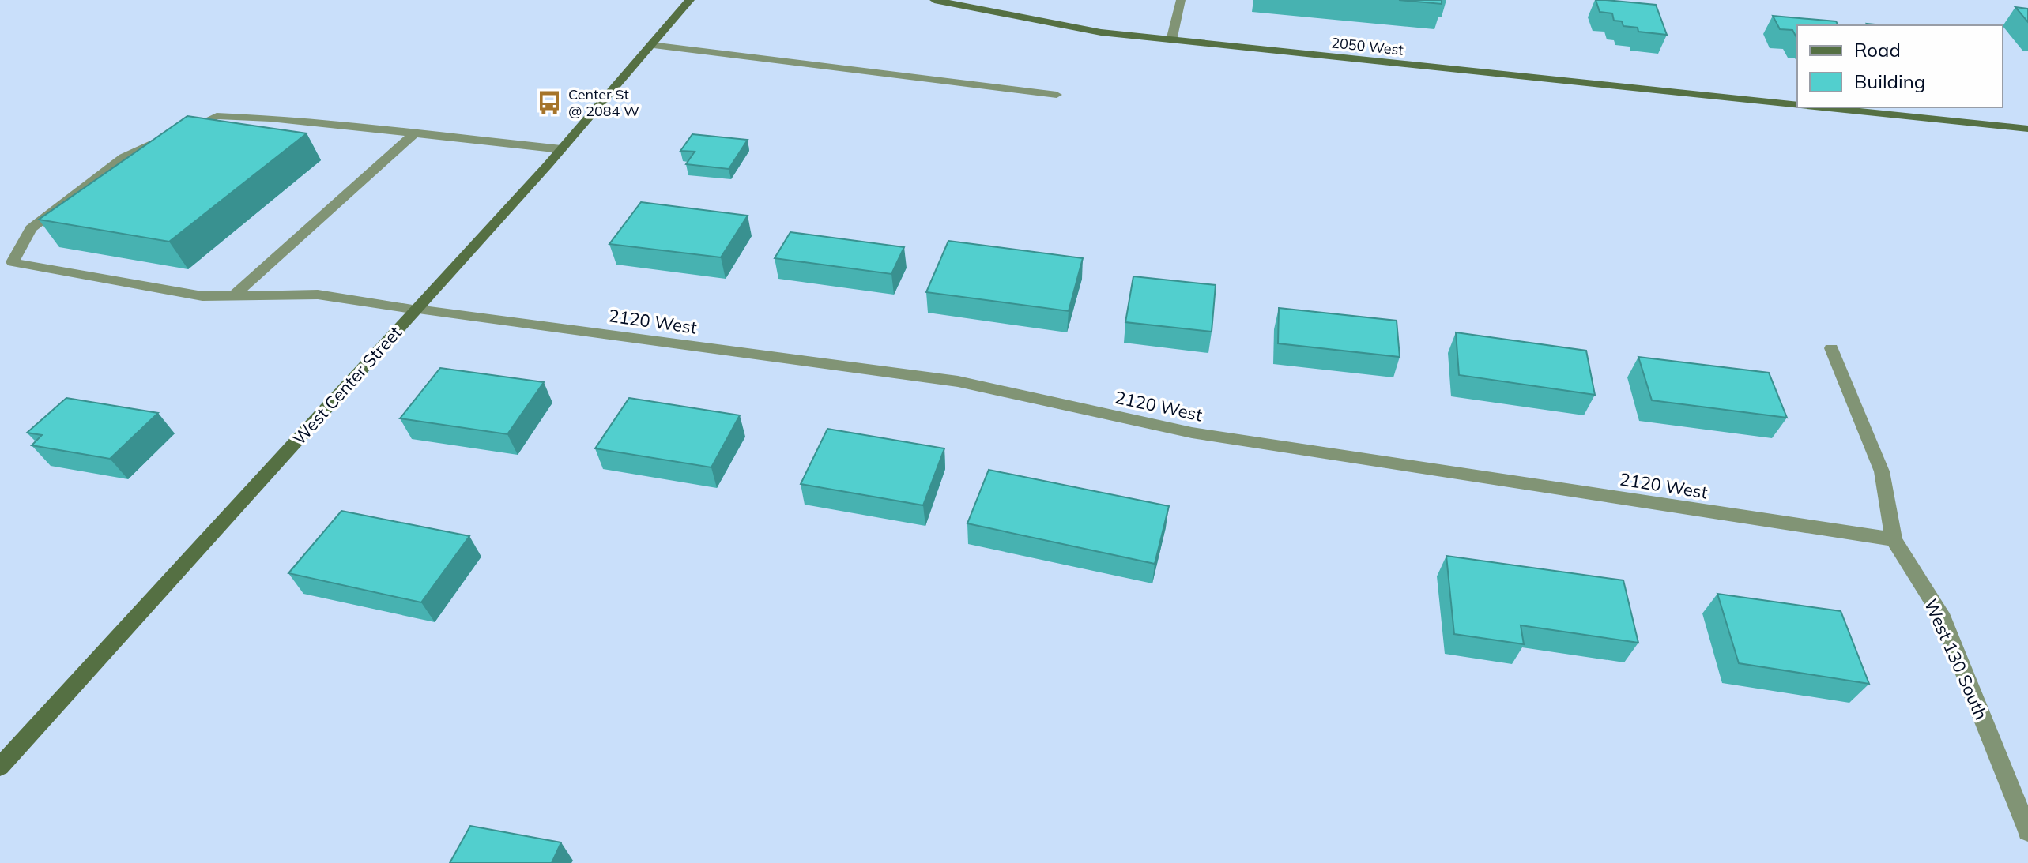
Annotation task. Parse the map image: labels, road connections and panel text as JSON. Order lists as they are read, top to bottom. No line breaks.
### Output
{"streets":{"street":["2050 West","2120 West","West Center Street","West 130 South"]},"crossings":[["2120 West","West Center Street"],["2120 West","West 130 South"]],"places":{"bus stop":["Center St @ 2084 W"]},"legend":["Road","Building"]}
